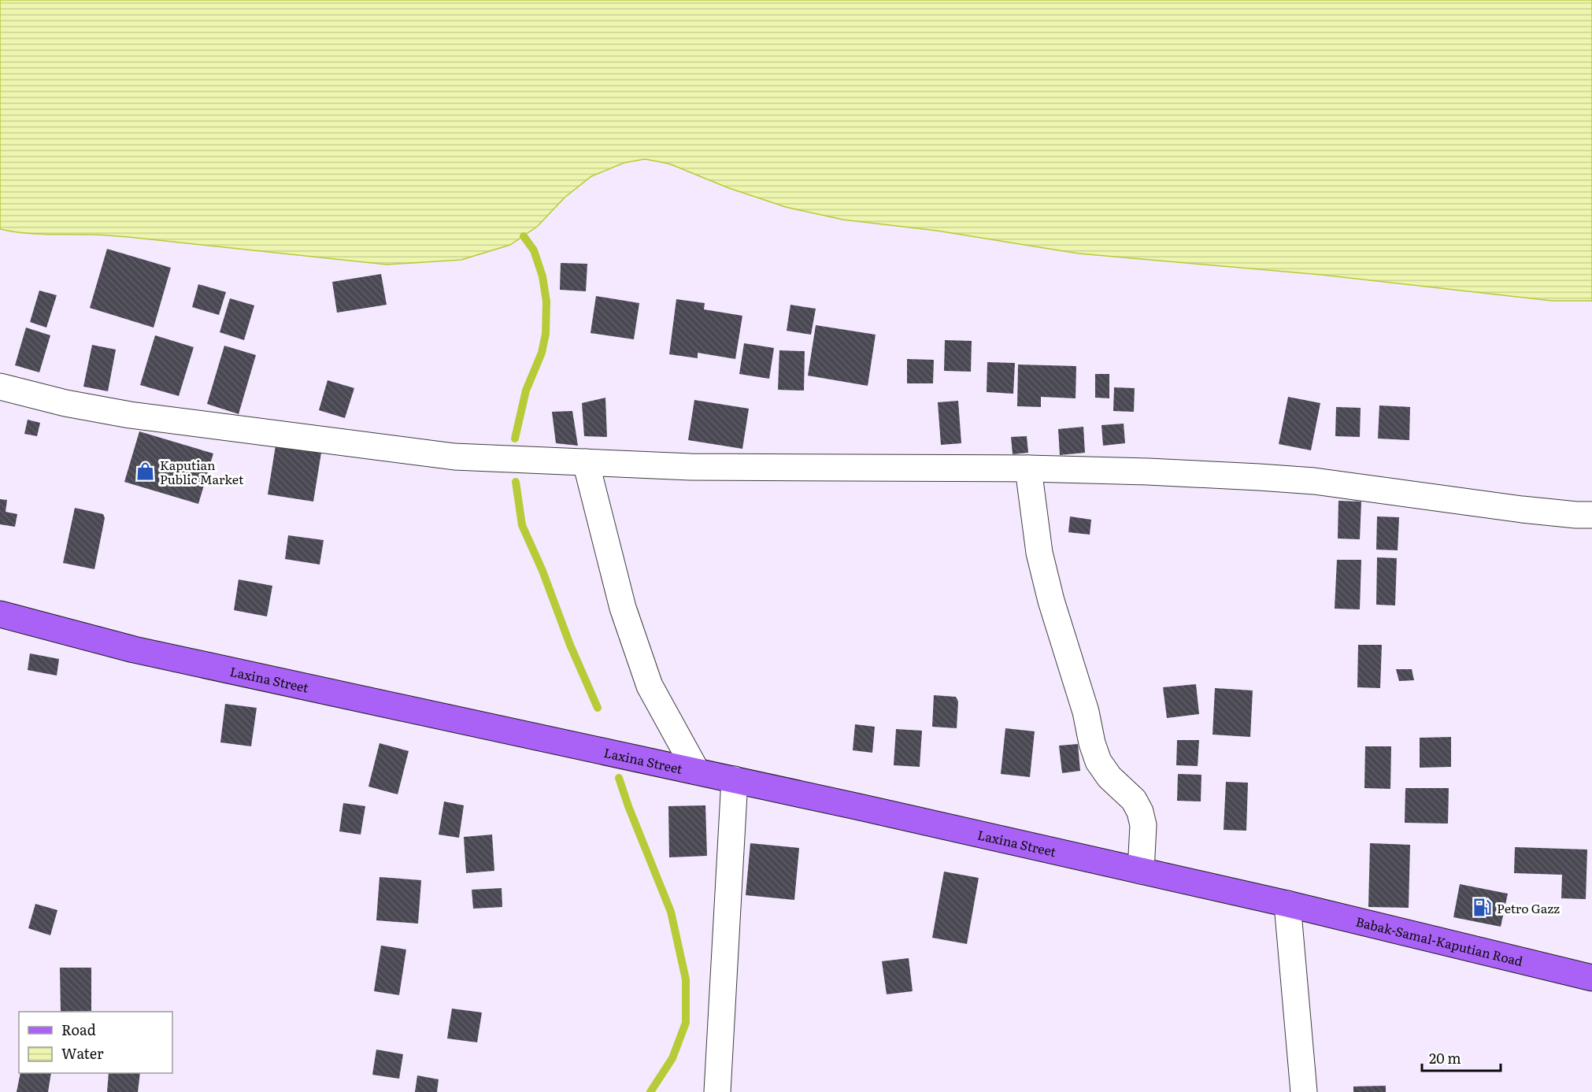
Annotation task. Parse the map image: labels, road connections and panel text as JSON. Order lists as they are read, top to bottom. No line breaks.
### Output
{"streets":{"main road":["Laxina Street","Babak-Samal-Kaputian Road"]},"crossings":[["Laxina Street","Babak-Samal-Kaputian Road"]],"places":{"shop":["Kaputian Public Market"],"fuel station":["Petro Gazz"]},"legend":["Road","Water"],"scale_bar":"20 m"}
